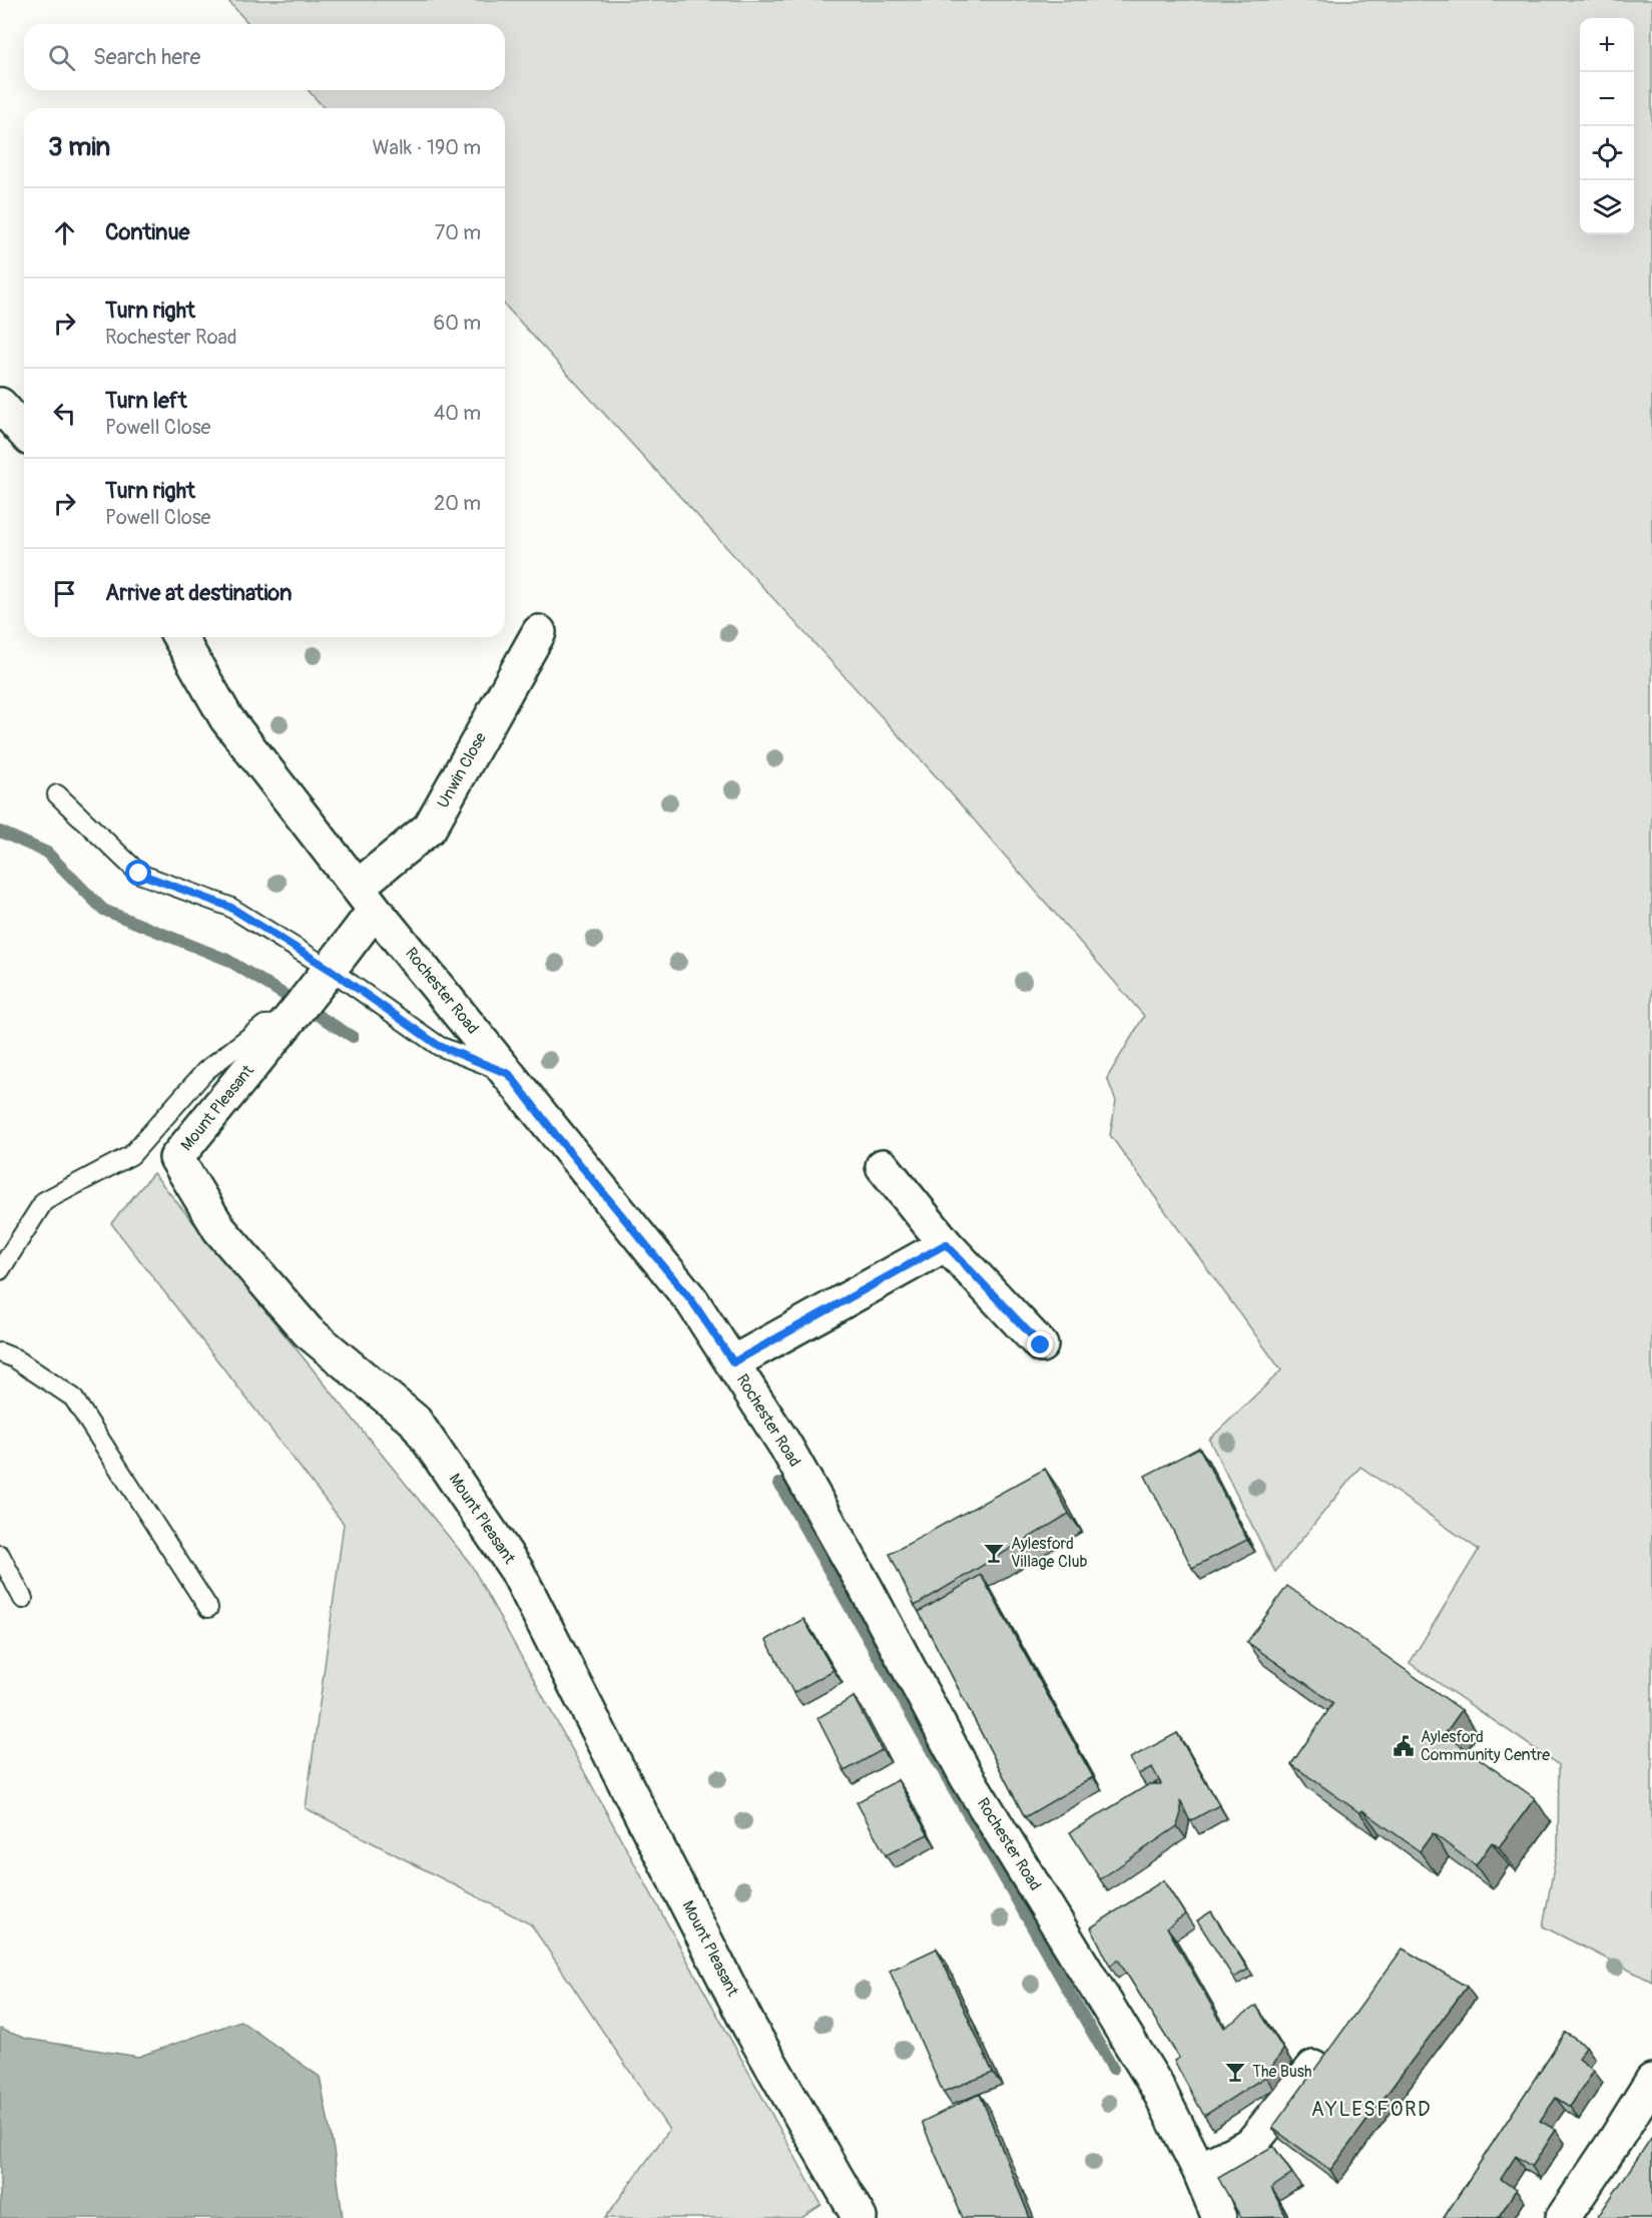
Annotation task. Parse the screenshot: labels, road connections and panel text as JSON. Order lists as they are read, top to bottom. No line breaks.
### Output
{"streets":{"street":["Unwin Close","Rochester Road","Mount Pleasant"]},"crossings":[["Unwin Close","Rochester Road"],["Unwin Close","Mount Pleasant"],["Rochester Road","Mount Pleasant"]],"districts":["AYLESFORD"],"places":{"bar":["Aylesford Village Club","The Bush"],"public building":["Aylesford Community Centre"]},"page":{"map_buttons":["+","−"],"search":"Search here","heading":["3 min","Walk · 190 m"],"list":[["Continue","70 m"],["Turn right","Rochester Road","60 m"],["Turn left","Powell Close","40 m"],["Turn right","Powell Close","20 m"],"Arrive at destination"]}}
